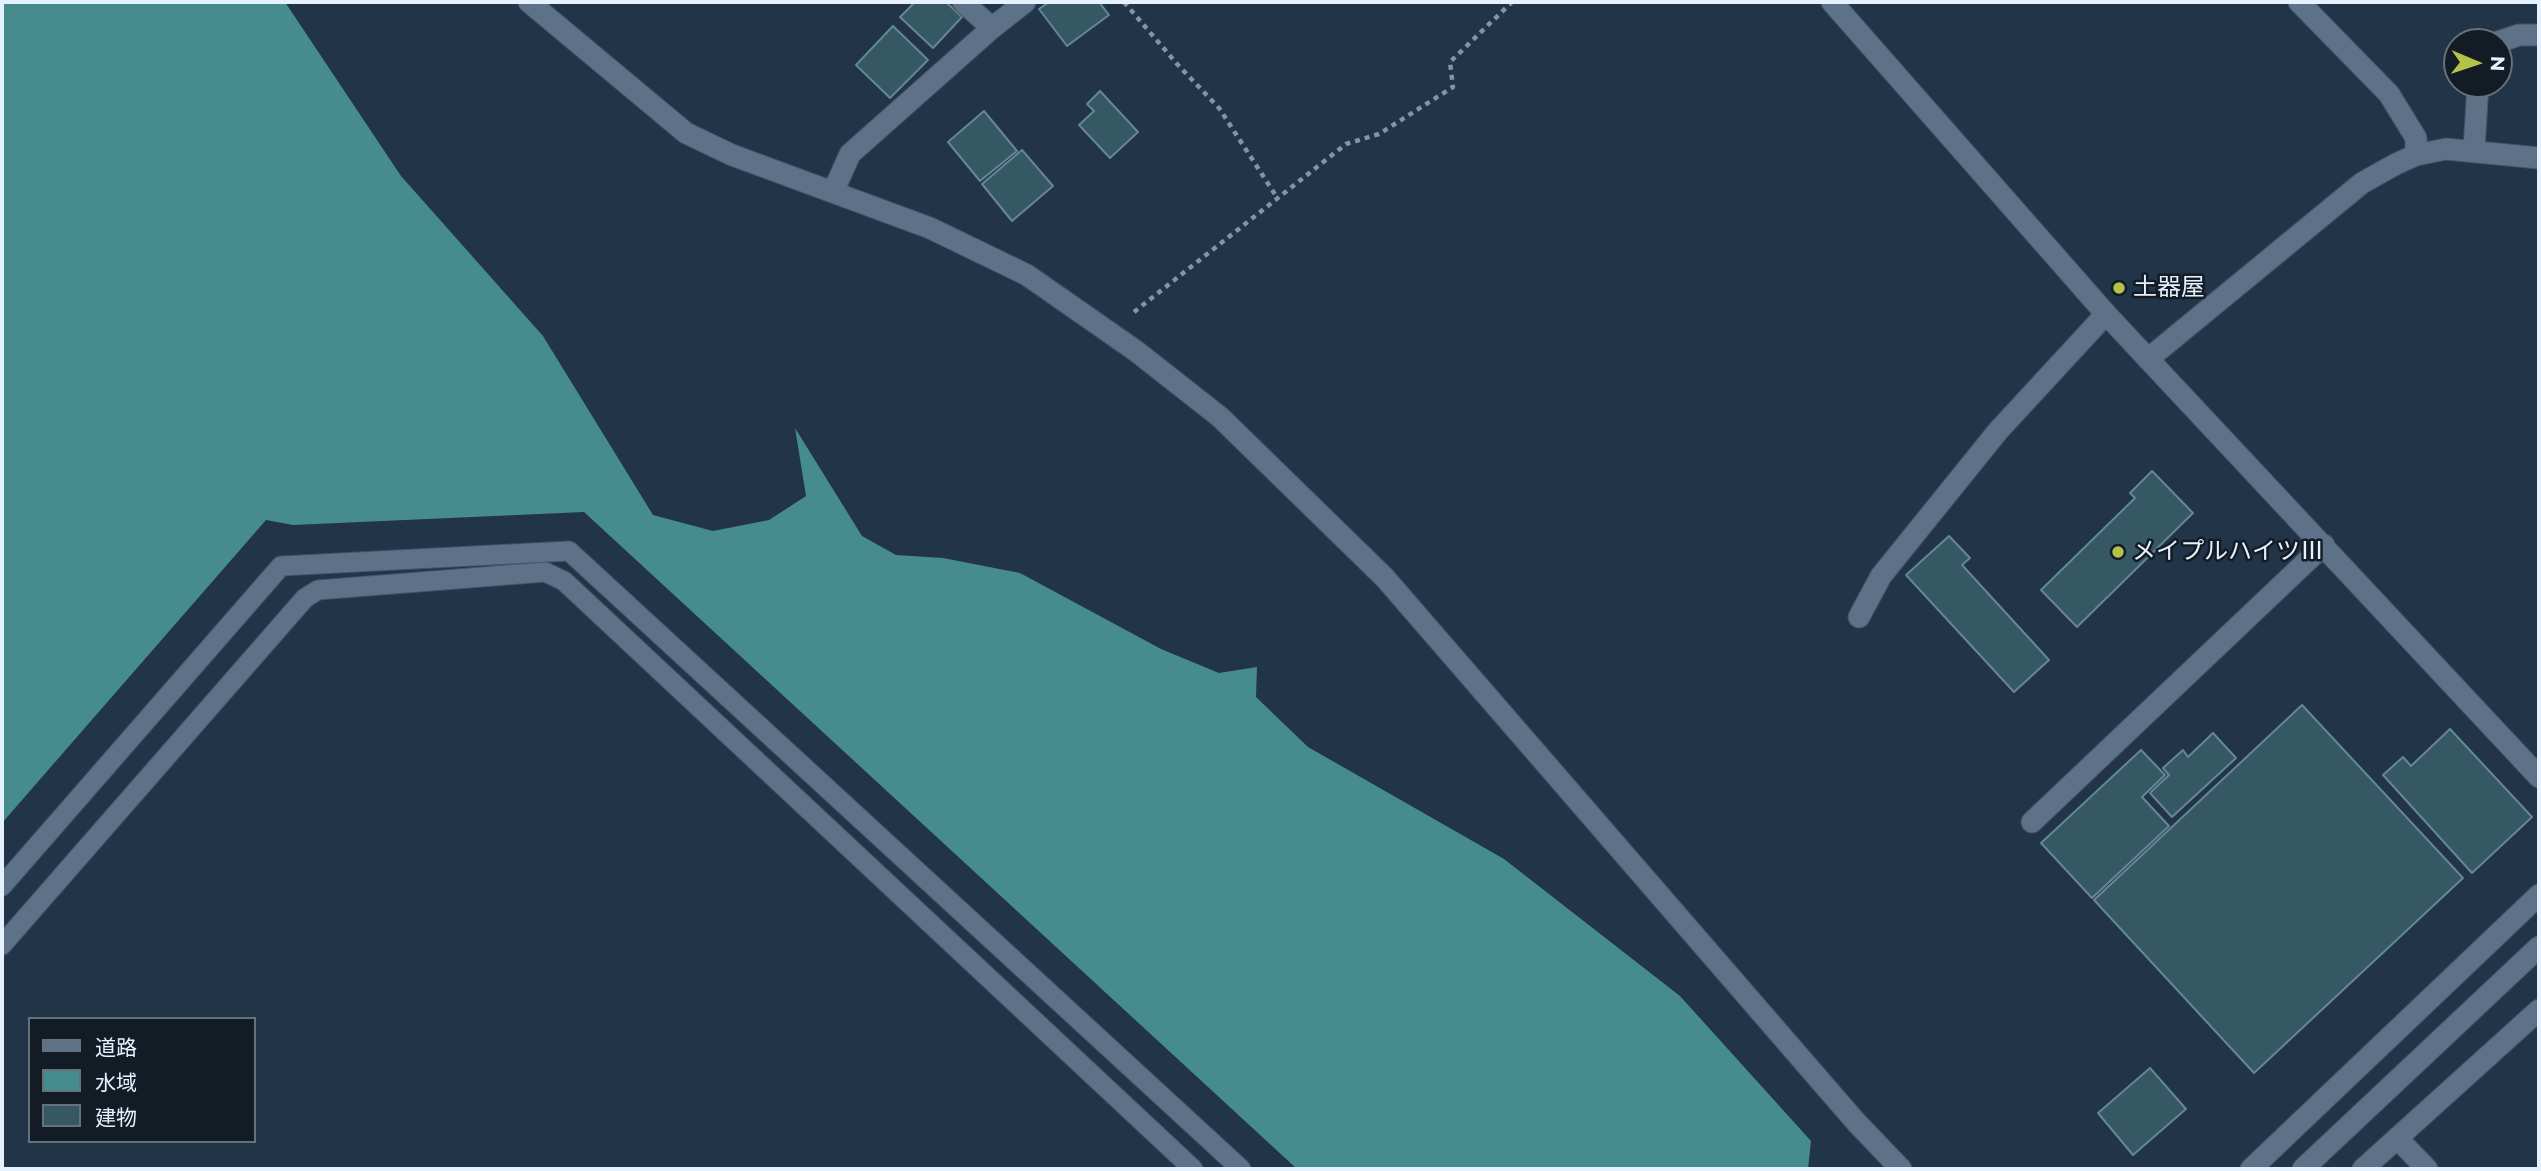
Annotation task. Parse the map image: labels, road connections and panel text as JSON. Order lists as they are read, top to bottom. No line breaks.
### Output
{"places":["土器屋","メイプルハイツⅢ"],"legend":["道路","水域","建物"],"north":"right"}
